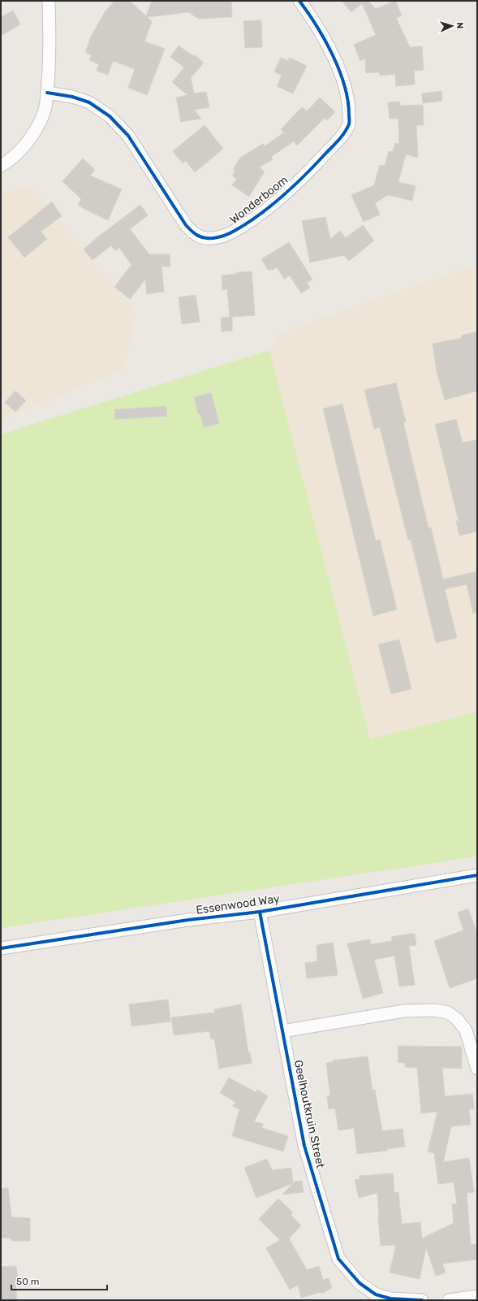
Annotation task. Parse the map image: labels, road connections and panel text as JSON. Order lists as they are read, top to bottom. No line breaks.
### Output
{"streets":{"street":["Wonderboom","Essenwood Way","Geelhoutkruin Street"]},"crossings":[["Essenwood Way","Geelhoutkruin Street"]],"scale_bar":"50 m","north":"right"}
